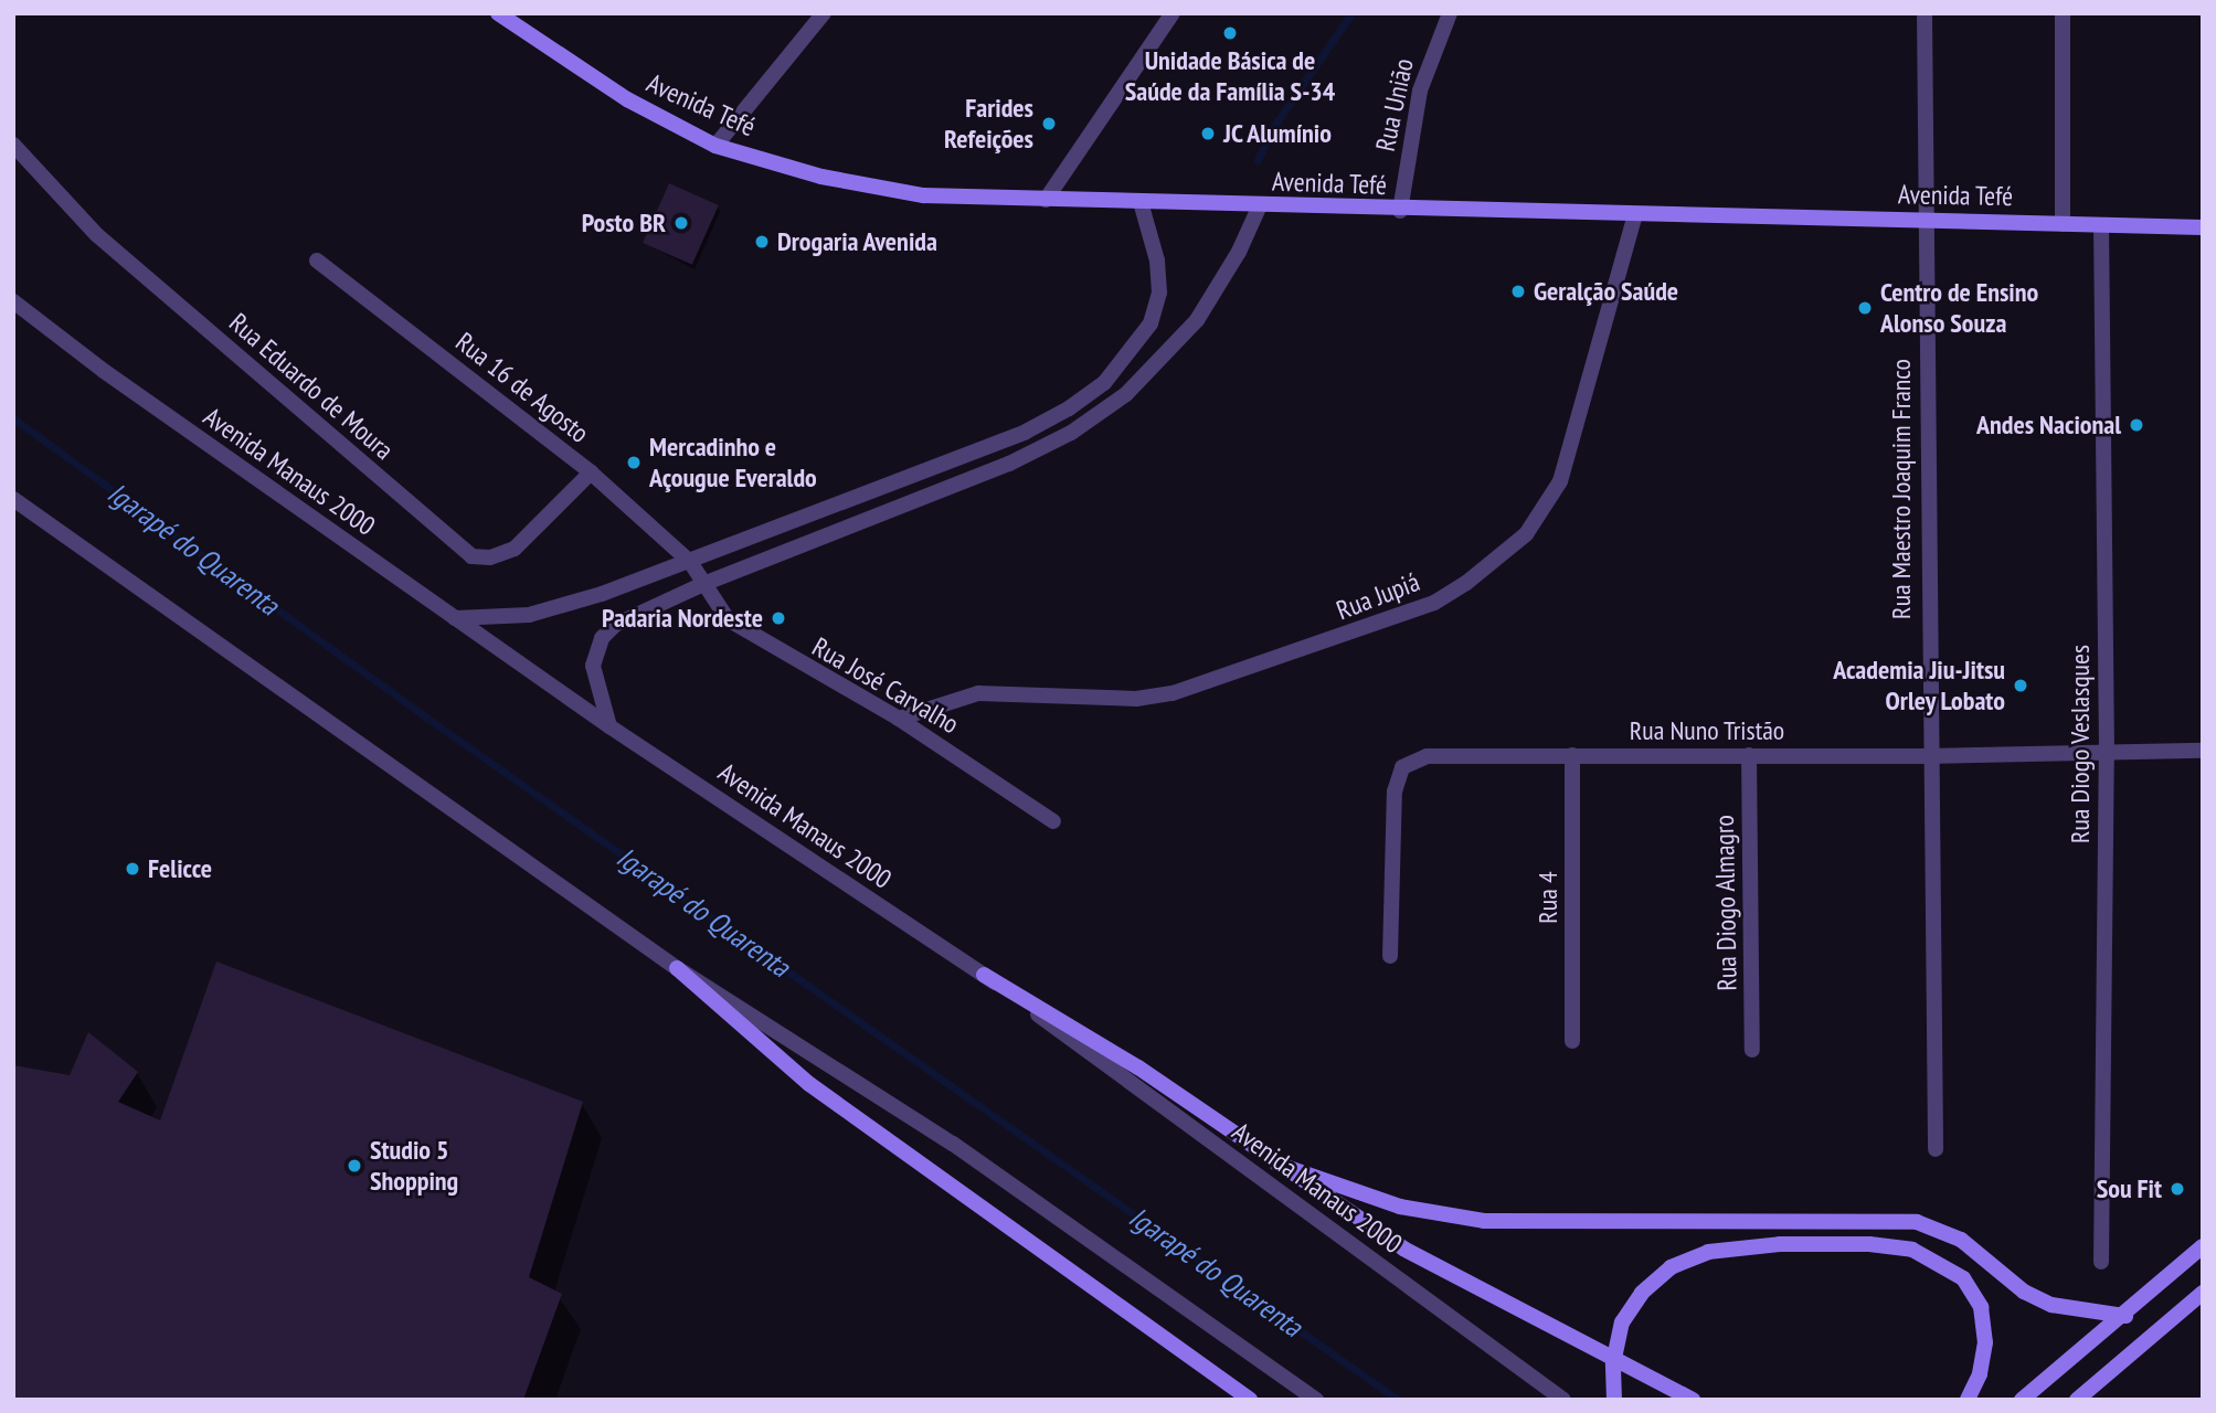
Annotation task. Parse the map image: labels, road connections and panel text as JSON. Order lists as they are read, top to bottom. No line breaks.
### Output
{"streets":{"main road":["Avenida Tefé"],"street":["Rua União","Rua Eduardo de Moura","Rua 16 de Agosto","Avenida Manaus 2000","Rua Maestro Joaquim Franco","Rua Jupiá","Rua José Carvalho","Rua Nuno Tristão","Rua Diogo Veslasques","Rua 4","Rua Diogo Almagro"]},"crossings":[["Avenida Tefé","Rua União"],["Avenida Tefé","Rua Maestro Joaquim Franco"],["Avenida Tefé","Rua Jupiá"],["Avenida Tefé","Rua Diogo Veslasques"],["Rua Eduardo de Moura","Rua 16 de Agosto"],["Rua 16 de Agosto","Rua José Carvalho"],["Rua Maestro Joaquim Franco","Rua Nuno Tristão"],["Rua Jupiá","Rua José Carvalho"],["Rua Nuno Tristão","Rua Diogo Veslasques"],["Rua Nuno Tristão","Rua 4"],["Rua Nuno Tristão","Rua Diogo Almagro"]],"water":["Igarapé do Quarenta"],"places":["Unidade Básica de Saúde da Família S-34","Farides Refeições","JC Alumínio","Posto BR","Drogaria Avenida","Geralção Saúde","Centro de Ensino Alonso Souza","Andes Nacional","Mercadinho e Açougue Everaldo","Padaria Nordeste","Academia Jiu-Jitsu Orley Lobato","Felicce","Studio 5 Shopping","Sou Fit"]}
